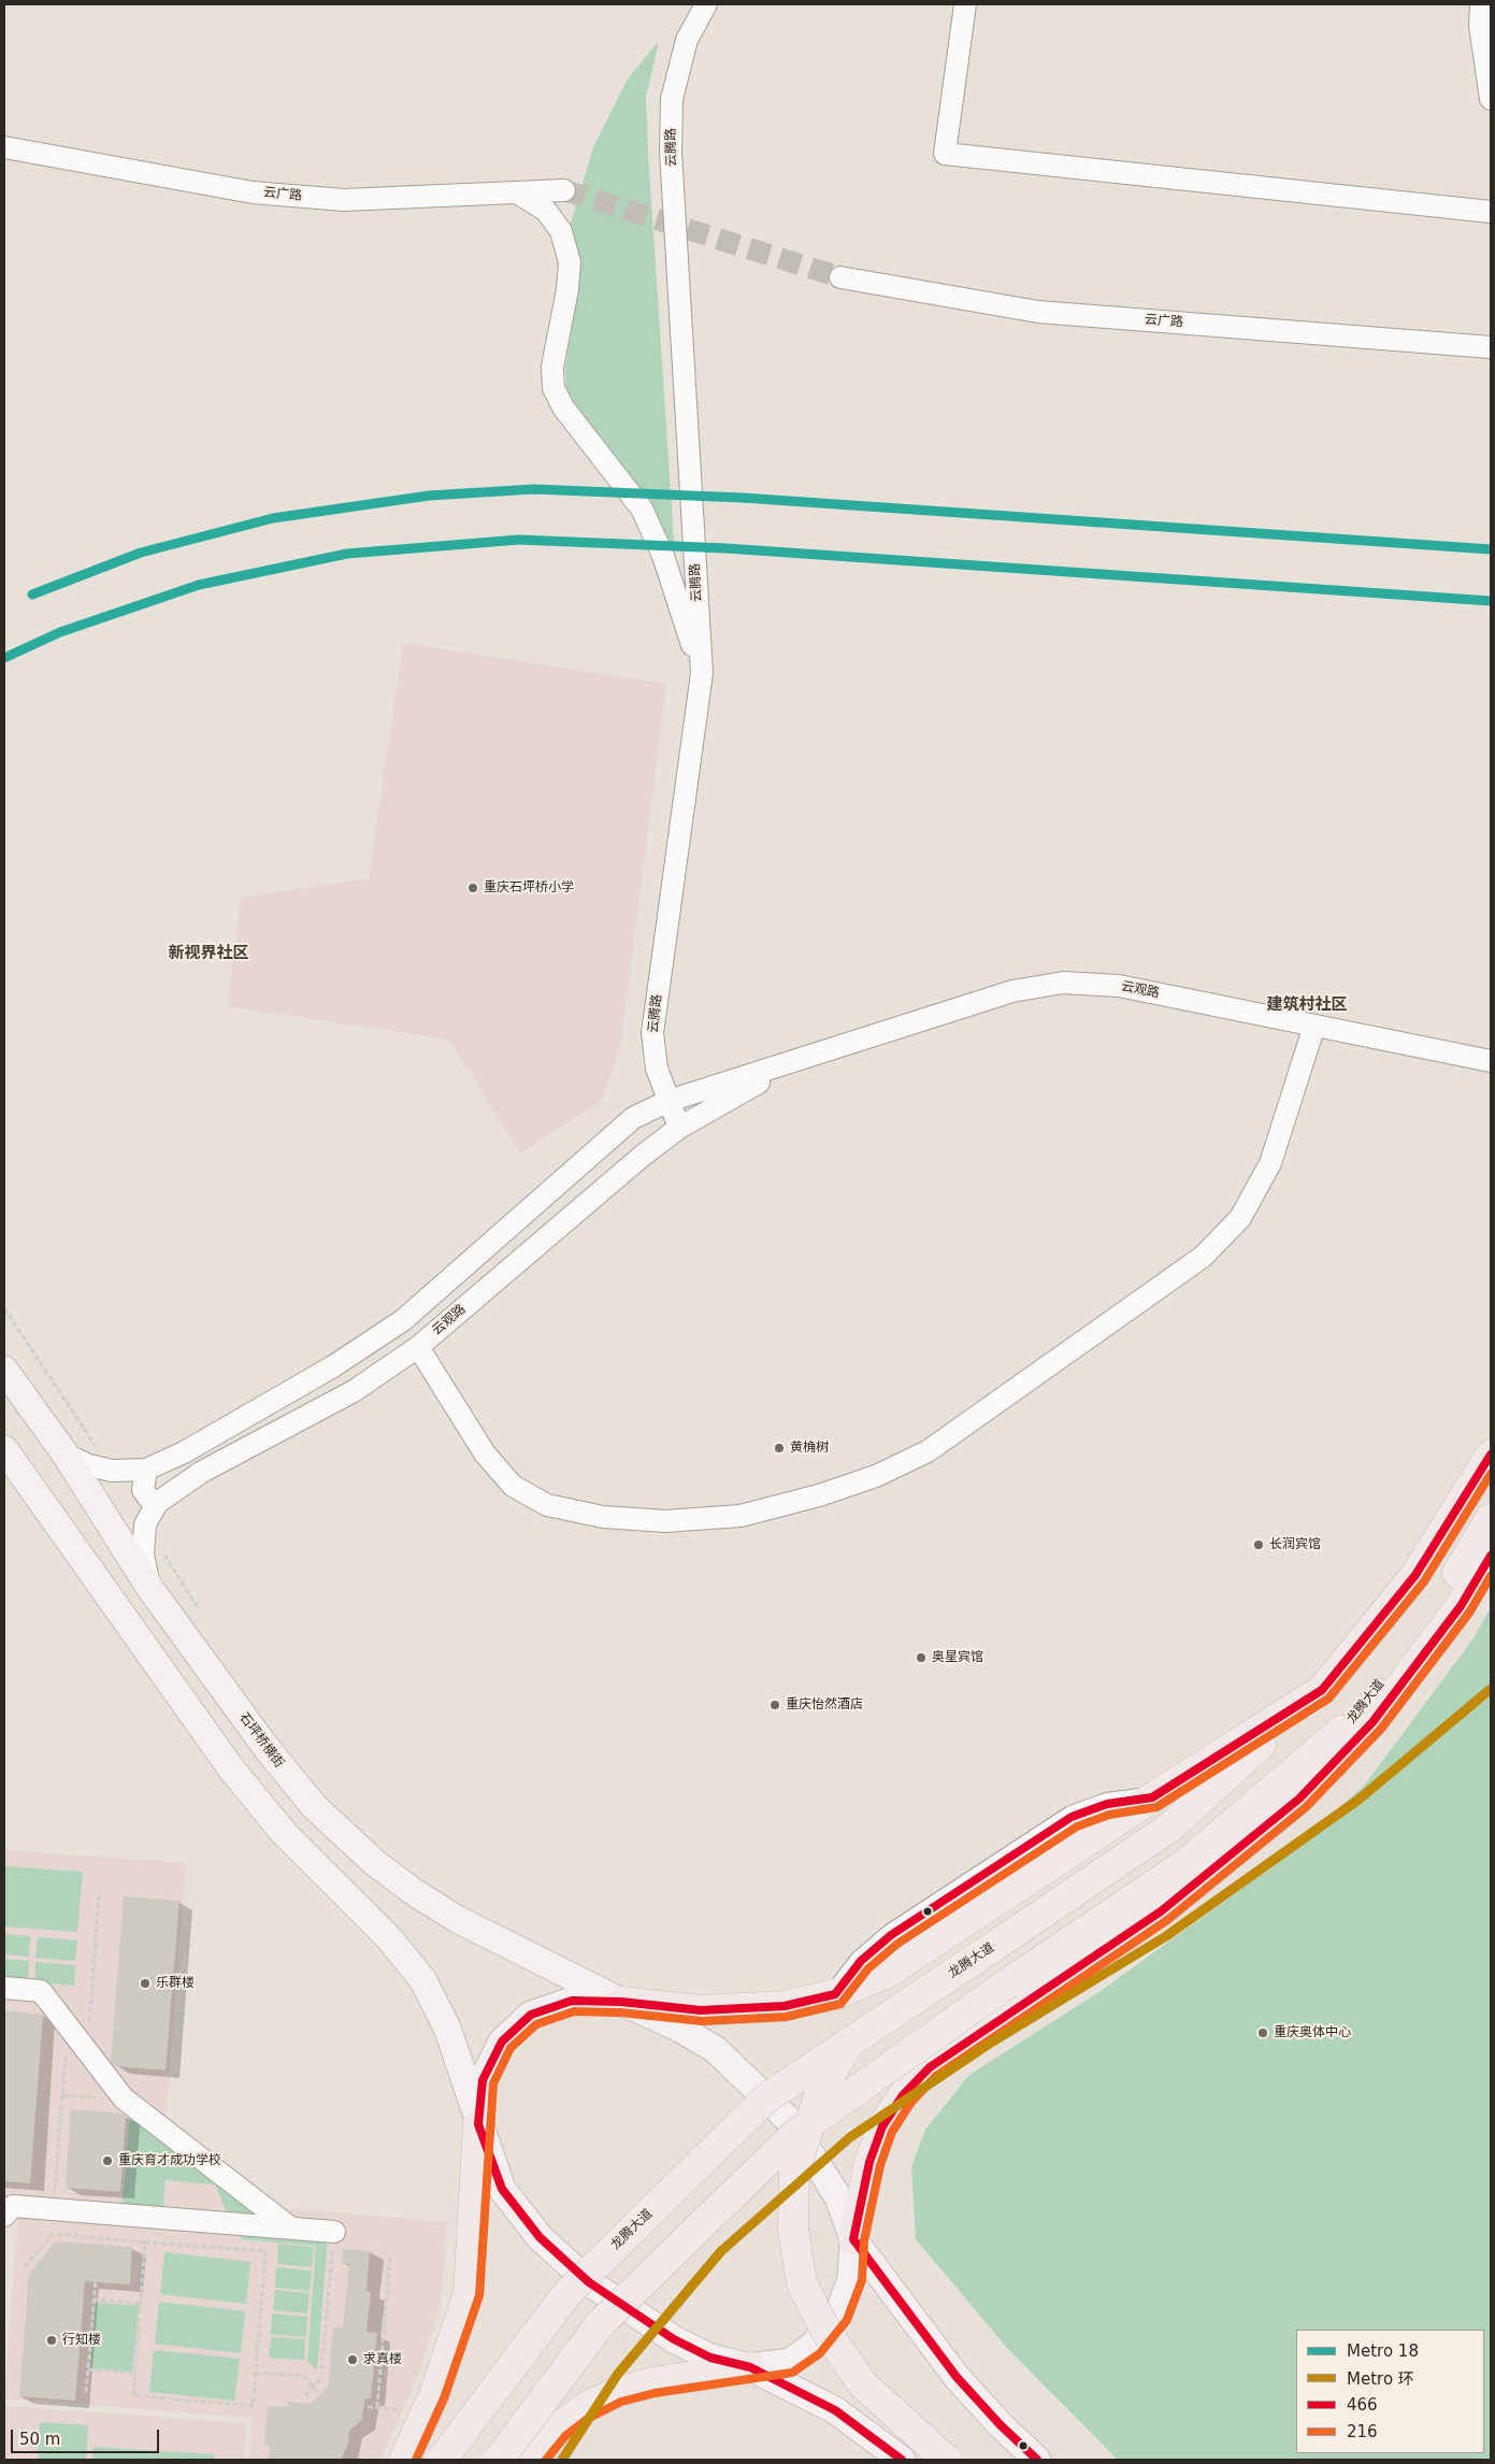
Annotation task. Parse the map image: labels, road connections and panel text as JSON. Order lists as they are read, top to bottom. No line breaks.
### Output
{"streets":{"highway":["龙腾大道"],"main road":["石坪桥横街"],"street":["云腾路","云广路","云观路"]},"crossings":[["云腾路","云观路"],["云观路","石坪桥横街"]],"districts":["新视界社区","建筑村社区"],"places":["重庆石坪桥小学","黄桷树","长润宾馆","奥星宾馆","重庆怡然酒店","乐群楼","重庆奥体中心","重庆育才成功学校","行知楼","求真楼"],"lines":["metro line 18","transit line 466","transit line 216","metro line 环"],"legend":["Metro 18","Metro 环","466","216"],"scale_bar":"50 m"}
